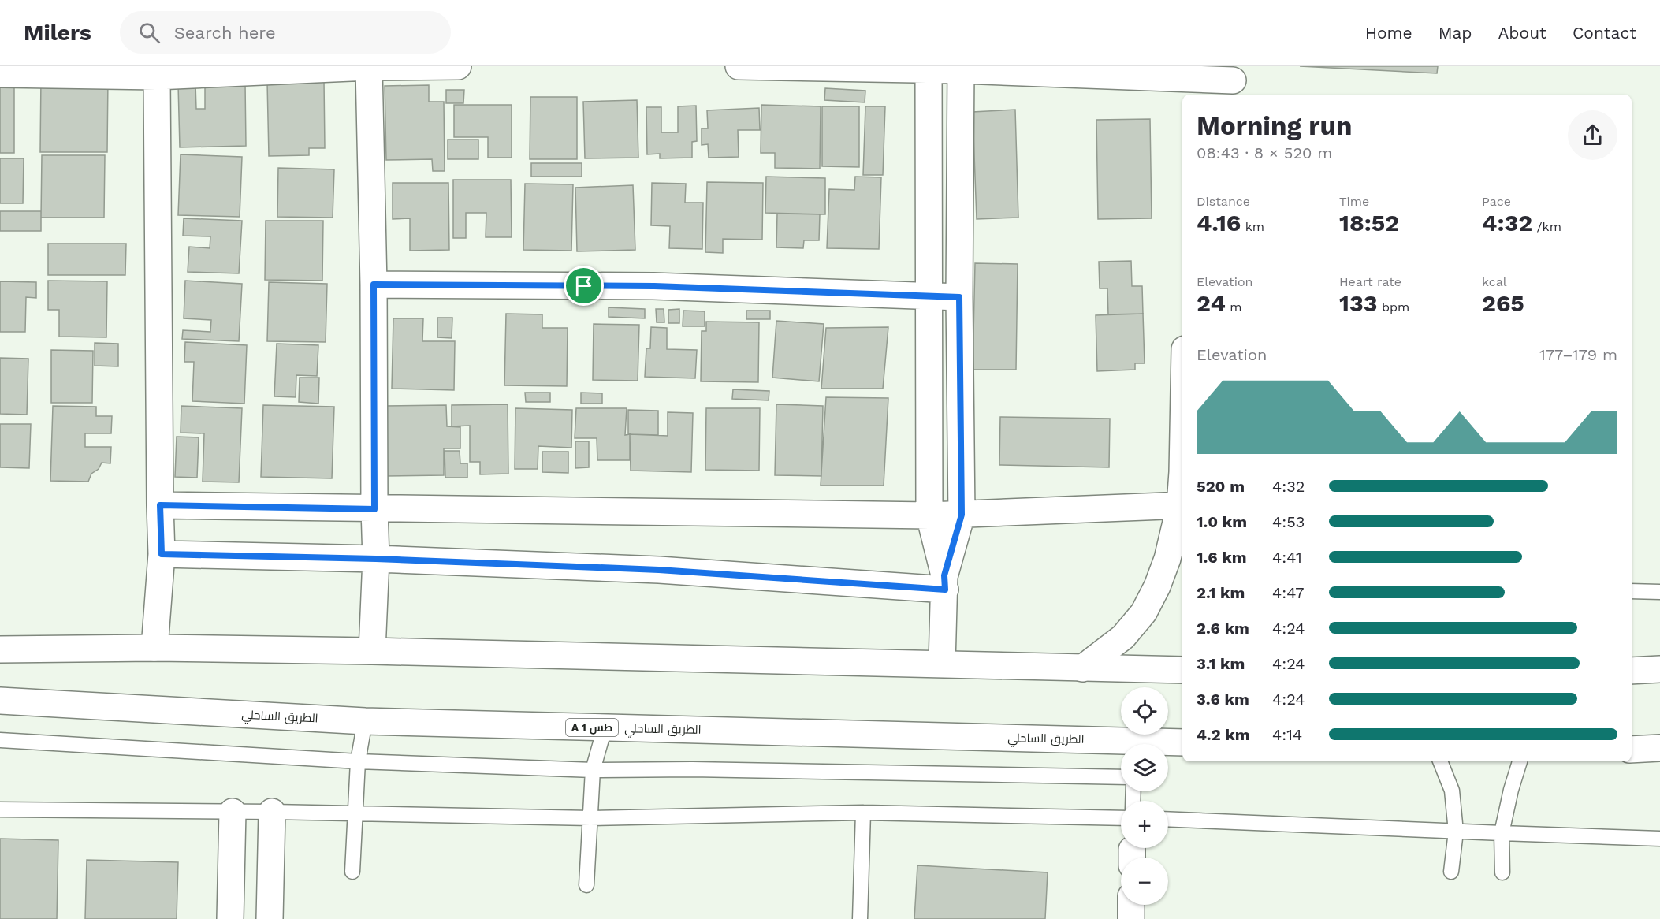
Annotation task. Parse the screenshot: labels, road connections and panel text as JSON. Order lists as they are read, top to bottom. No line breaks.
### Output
{"streets":{"main road":["الطريق الساحلي","A 1 طس"]},"page":{"header":"Milers","search":"Search here","nav":["Home","Map","About","Contact"],"heading":["Morning run","08:43 · 8 × 520 m"],"stats":[["Distance","4.16 km"],["Time","18:52"],["Pace","4:32 /km"],["Elevation","24 m"],["Heart rate","133 bpm"],["kcal","265"]],"chart":["Elevation","177–179 m"],"list":[{"name":"520 m","note":"4:32"},{"name":"1.0 km","note":"4:53"},{"name":"1.6 km","note":"4:41"},{"name":"2.1 km","note":"4:47"},{"name":"2.6 km","note":"4:24"},{"name":"3.1 km","note":"4:24"},{"name":"3.6 km","note":"4:24"},{"name":"4.2 km","note":"4:14"}],"map_buttons":["+","−"]}}
